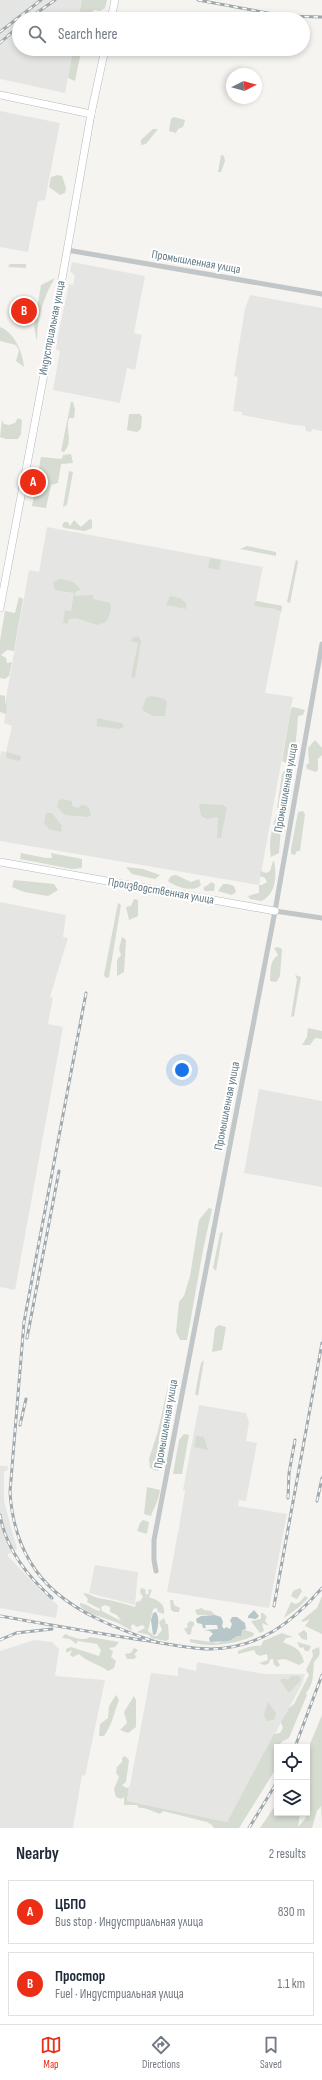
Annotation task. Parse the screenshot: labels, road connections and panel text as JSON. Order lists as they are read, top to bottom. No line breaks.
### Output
{"streets":{"main road":["Индустриальная улица","Производственная улица"],"street":["Промышленная улица"]},"crossings":[["Промышленная улица","Индустриальная улица"],["Промышленная улица","Производственная улица"]],"north":"right","page":{"search":"Search here","pins":["B","A"],"heading":["Nearby","2 results"],"list":[{"mark":"A","name":"ЦБПО","note":"Bus stop · Индустриальная улица","value":"830 m"},{"mark":"B","name":"Простор","note":"Fuel · Индустриальная улица","value":"1.1 km"}],"nav":["Map","Directions","Saved"]}}
